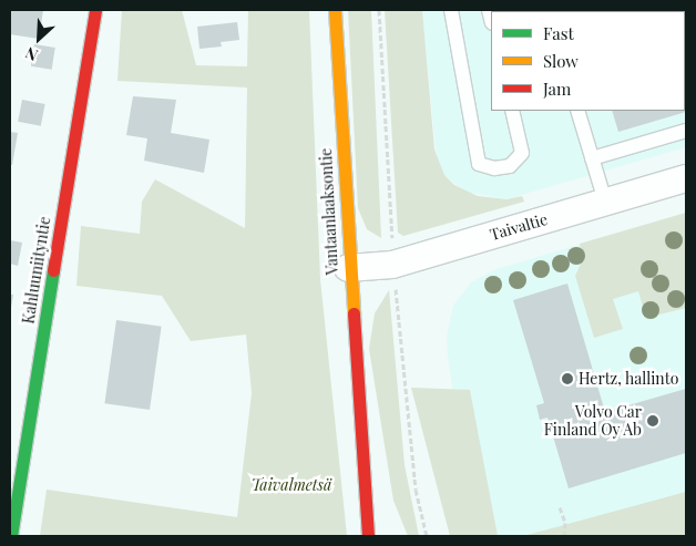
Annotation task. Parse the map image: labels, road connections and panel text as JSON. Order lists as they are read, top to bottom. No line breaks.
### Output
{"streets":{"street":["Vantaanlaaksontie","Taivaltie","Kahluuniityntie"]},"crossings":[["Vantaanlaaksontie","Taivaltie"]],"parks":["Taivalmetsä"],"places":["Hertz, hallinto","Volvo Car Finland Oy Ab"],"legend":["Fast","Slow","Jam"],"north":"bottom left"}
